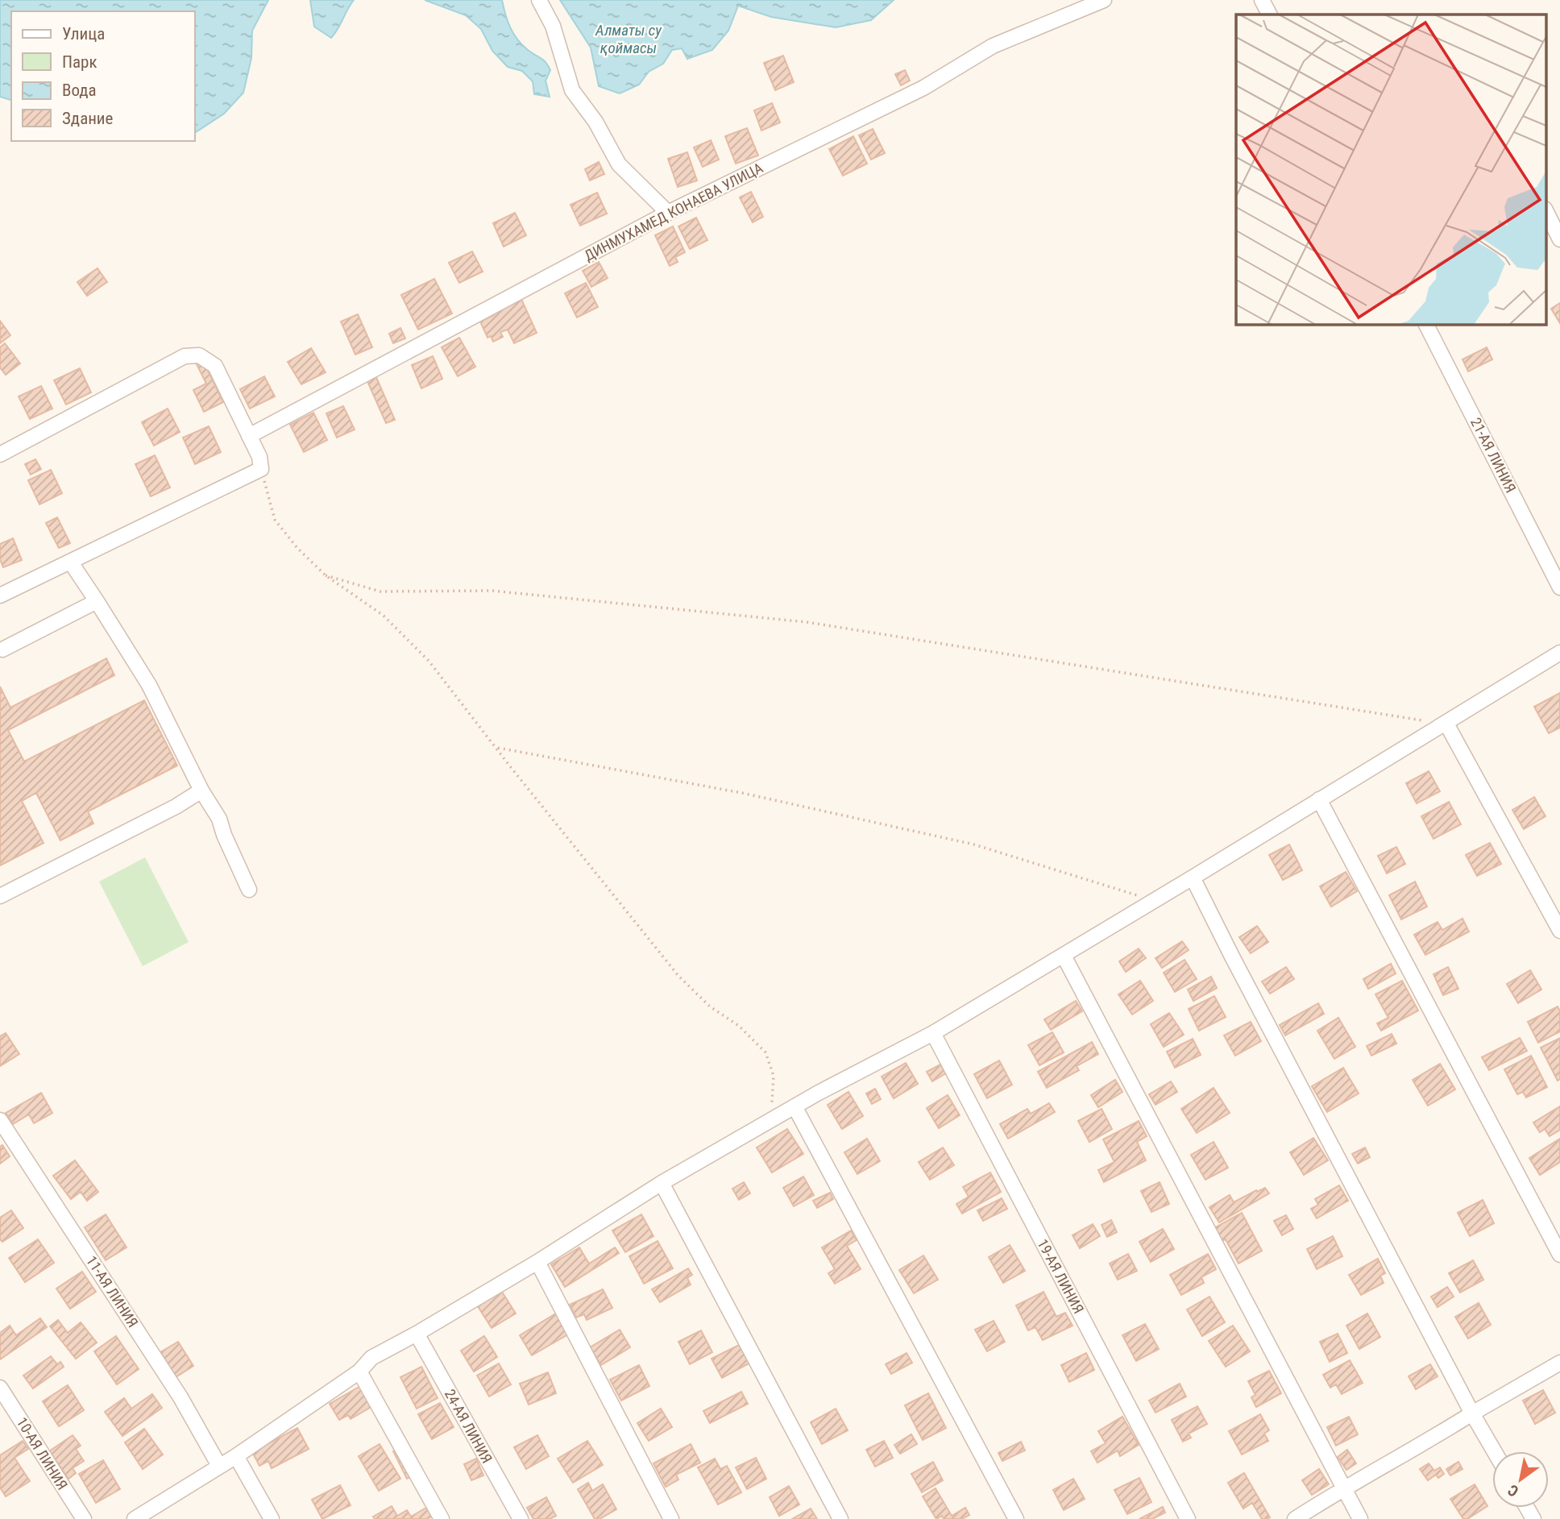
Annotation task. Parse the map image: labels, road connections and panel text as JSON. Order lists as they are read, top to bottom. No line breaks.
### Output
{"streets":{"street":["ДИНМУХАМЕД КОНАЕВА УЛИЦА","21-АЯ ЛИНИЯ","19-АЯ ЛИНИЯ","11-АЯ ЛИНИЯ","24-АЯ ЛИНИЯ","10-АЯ ЛИНИЯ"]},"water":["Алматы су қоймасы"],"legend":["Улица","Парк","Вода","Здание"],"north":"bottom left"}
